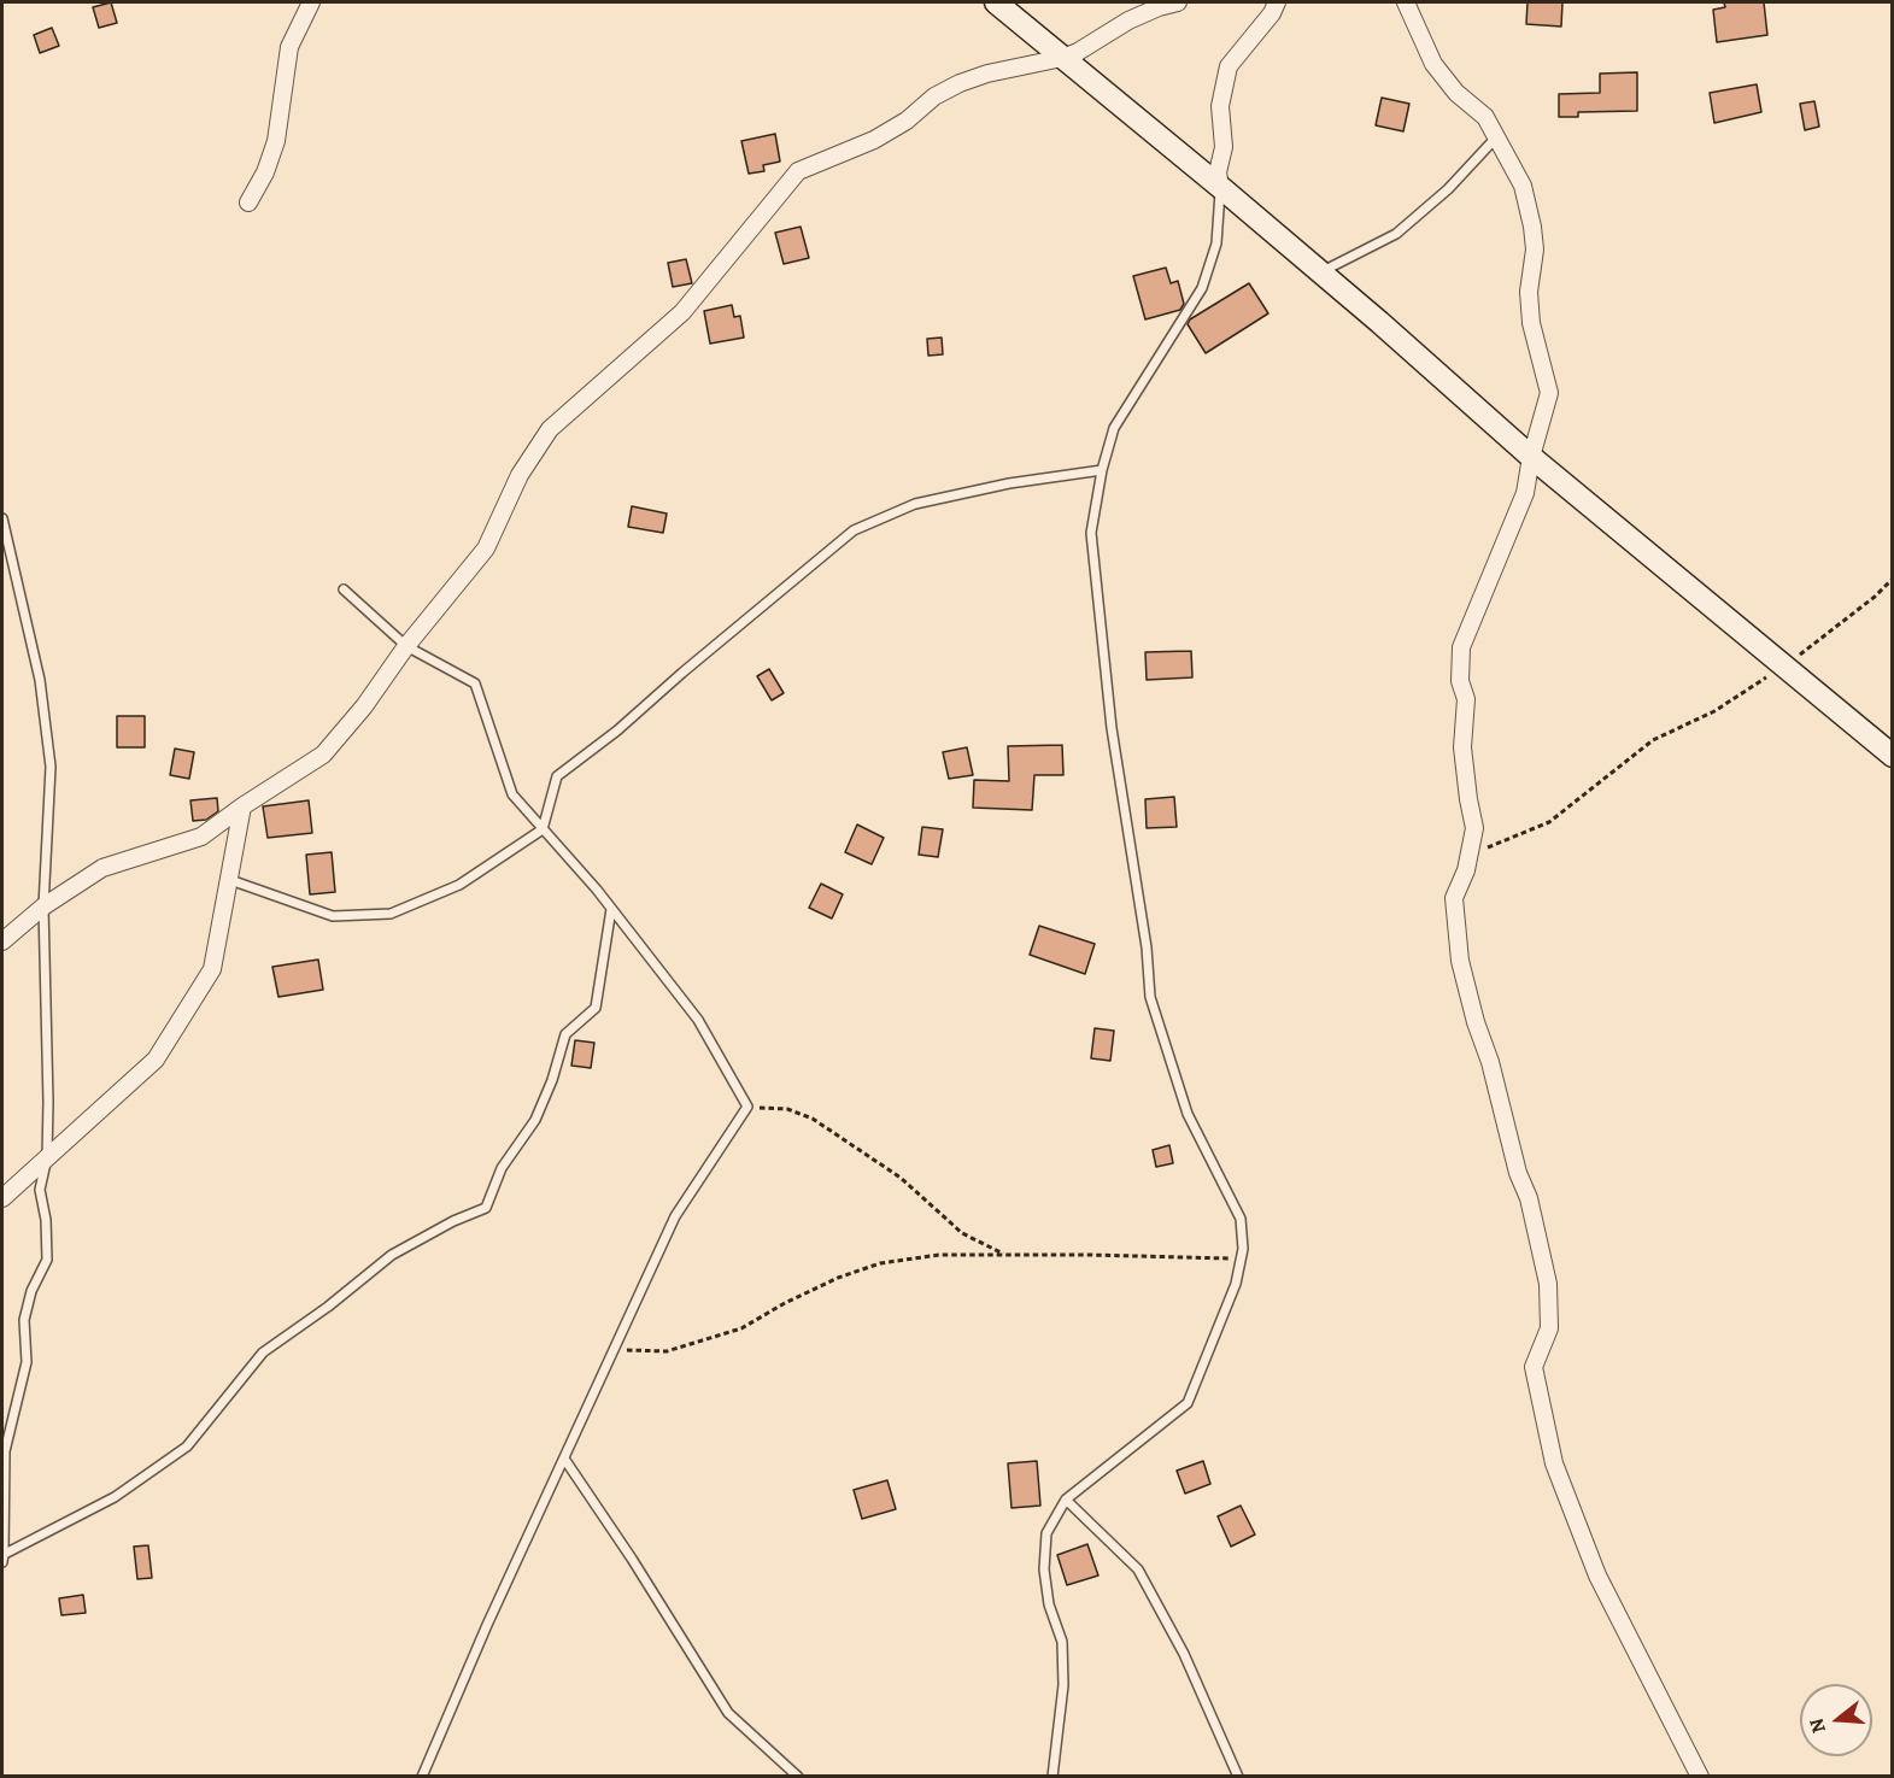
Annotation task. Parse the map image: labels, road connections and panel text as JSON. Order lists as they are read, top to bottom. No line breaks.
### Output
{"north":"left"}
